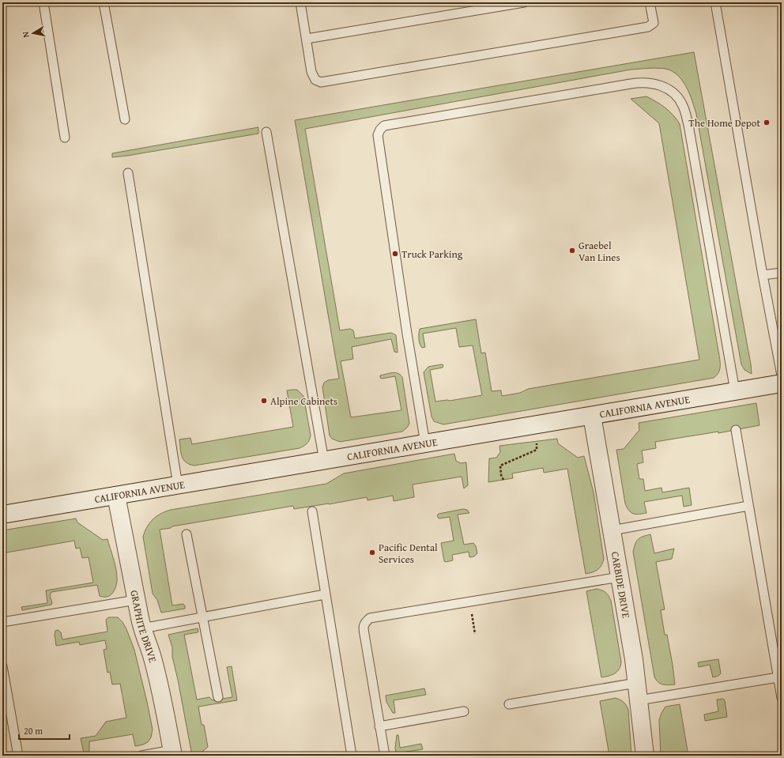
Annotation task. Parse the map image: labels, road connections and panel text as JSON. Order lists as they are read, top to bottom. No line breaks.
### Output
{"streets":{"main road":["CALIFORNIA AVENUE","CARBIDE DRIVE","GRAPHITE DRIVE"]},"crossings":[["CALIFORNIA AVENUE","CARBIDE DRIVE"],["CALIFORNIA AVENUE","GRAPHITE DRIVE"]],"places":["The Home Depot","Graebel Van Lines","Truck Parking","Alpine Cabinets","Pacific Dental Services"],"scale_bar":"20 m","north":"left"}
